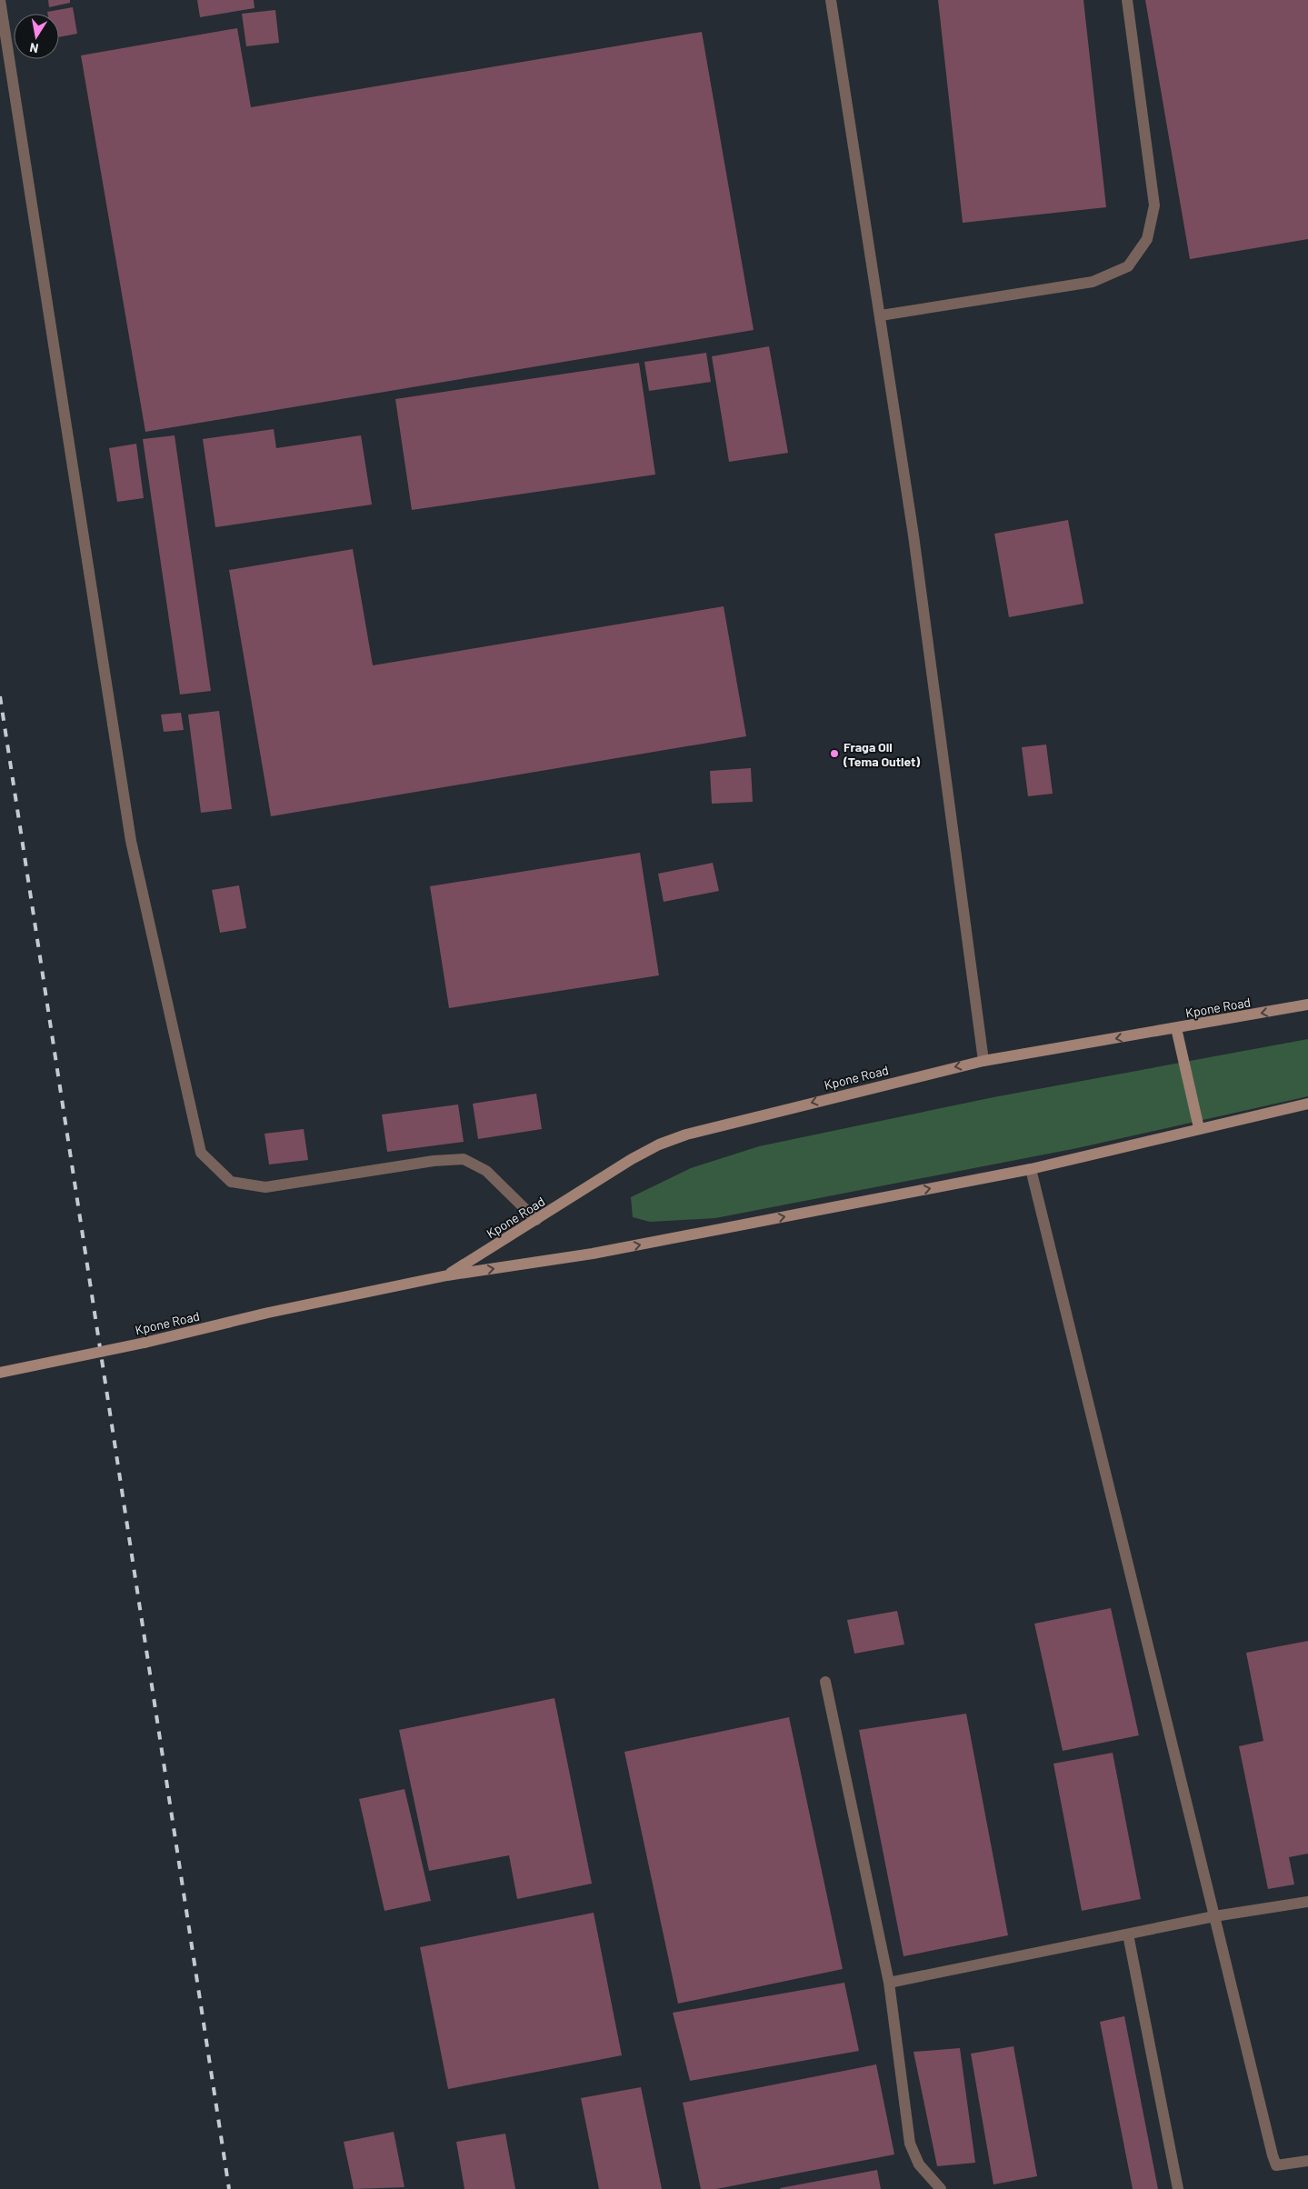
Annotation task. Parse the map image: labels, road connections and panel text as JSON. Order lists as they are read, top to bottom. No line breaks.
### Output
{"streets":{"main road":["Kpone Road"]},"places":["Fraga Oil (Tema Outlet)"],"north":"bottom"}
